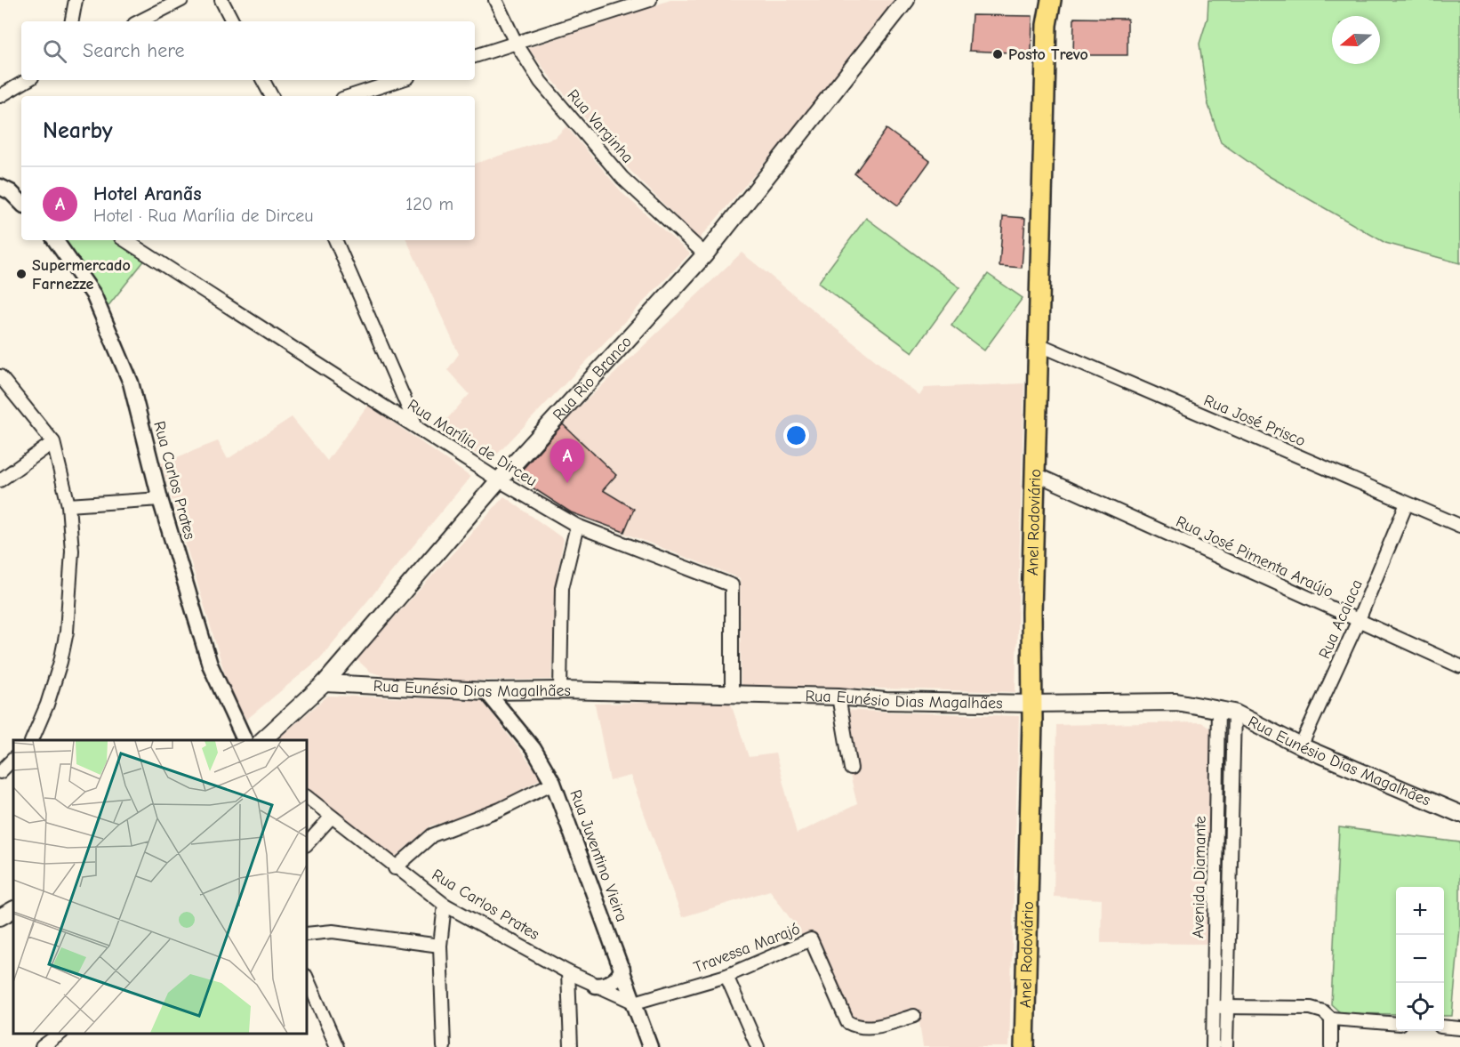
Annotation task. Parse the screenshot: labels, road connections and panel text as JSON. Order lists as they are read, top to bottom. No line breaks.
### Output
{"streets":{"main road":["Rua Rio Branco","Anel Rodoviário","Rua Eunésio Dias Magalhães"],"street":["Rua Varginha","Rua José Prisco","Rua Marília de Dirceu","Rua Carlos Prates","Rua José Pimenta Araújo","Rua Acaiaca","Rua Juventino Vieira","Avenida Diamante","Travessa Marajó"]},"crossings":[["Rua Varginha","Rua Rio Branco"],["Rua Rio Branco","Rua Marília de Dirceu"],["Rua Rio Branco","Rua Eunésio Dias Magalhães"],["Rua José Prisco","Anel Rodoviário"],["Rua José Prisco","Rua Acaiaca"],["Rua Marília de Dirceu","Rua Eunésio Dias Magalhães"],["Rua Carlos Prates","Rua Juventino Vieira"],["Rua Carlos Prates","Travessa Marajó"],["Anel Rodoviário","Rua José Pimenta Araújo"],["Anel Rodoviário","Rua Eunésio Dias Magalhães"],["Rua José Pimenta Araújo","Rua Acaiaca"],["Rua Acaiaca","Rua Eunésio Dias Magalhães"],["Rua Eunésio Dias Magalhães","Rua Juventino Vieira"],["Rua Eunésio Dias Magalhães","Avenida Diamante"],["Rua Juventino Vieira","Travessa Marajó"]],"places":["Posto Trevo","Supermercado Farnezze"],"north":"left","page":{"search":"Search here","heading":"Nearby","list":[{"mark":"A","name":"Hotel Aranãs","note":"Hotel · Rua Marília de Dirceu","value":"120 m"}],"pins":"A","map_buttons":["+","−"]}}
